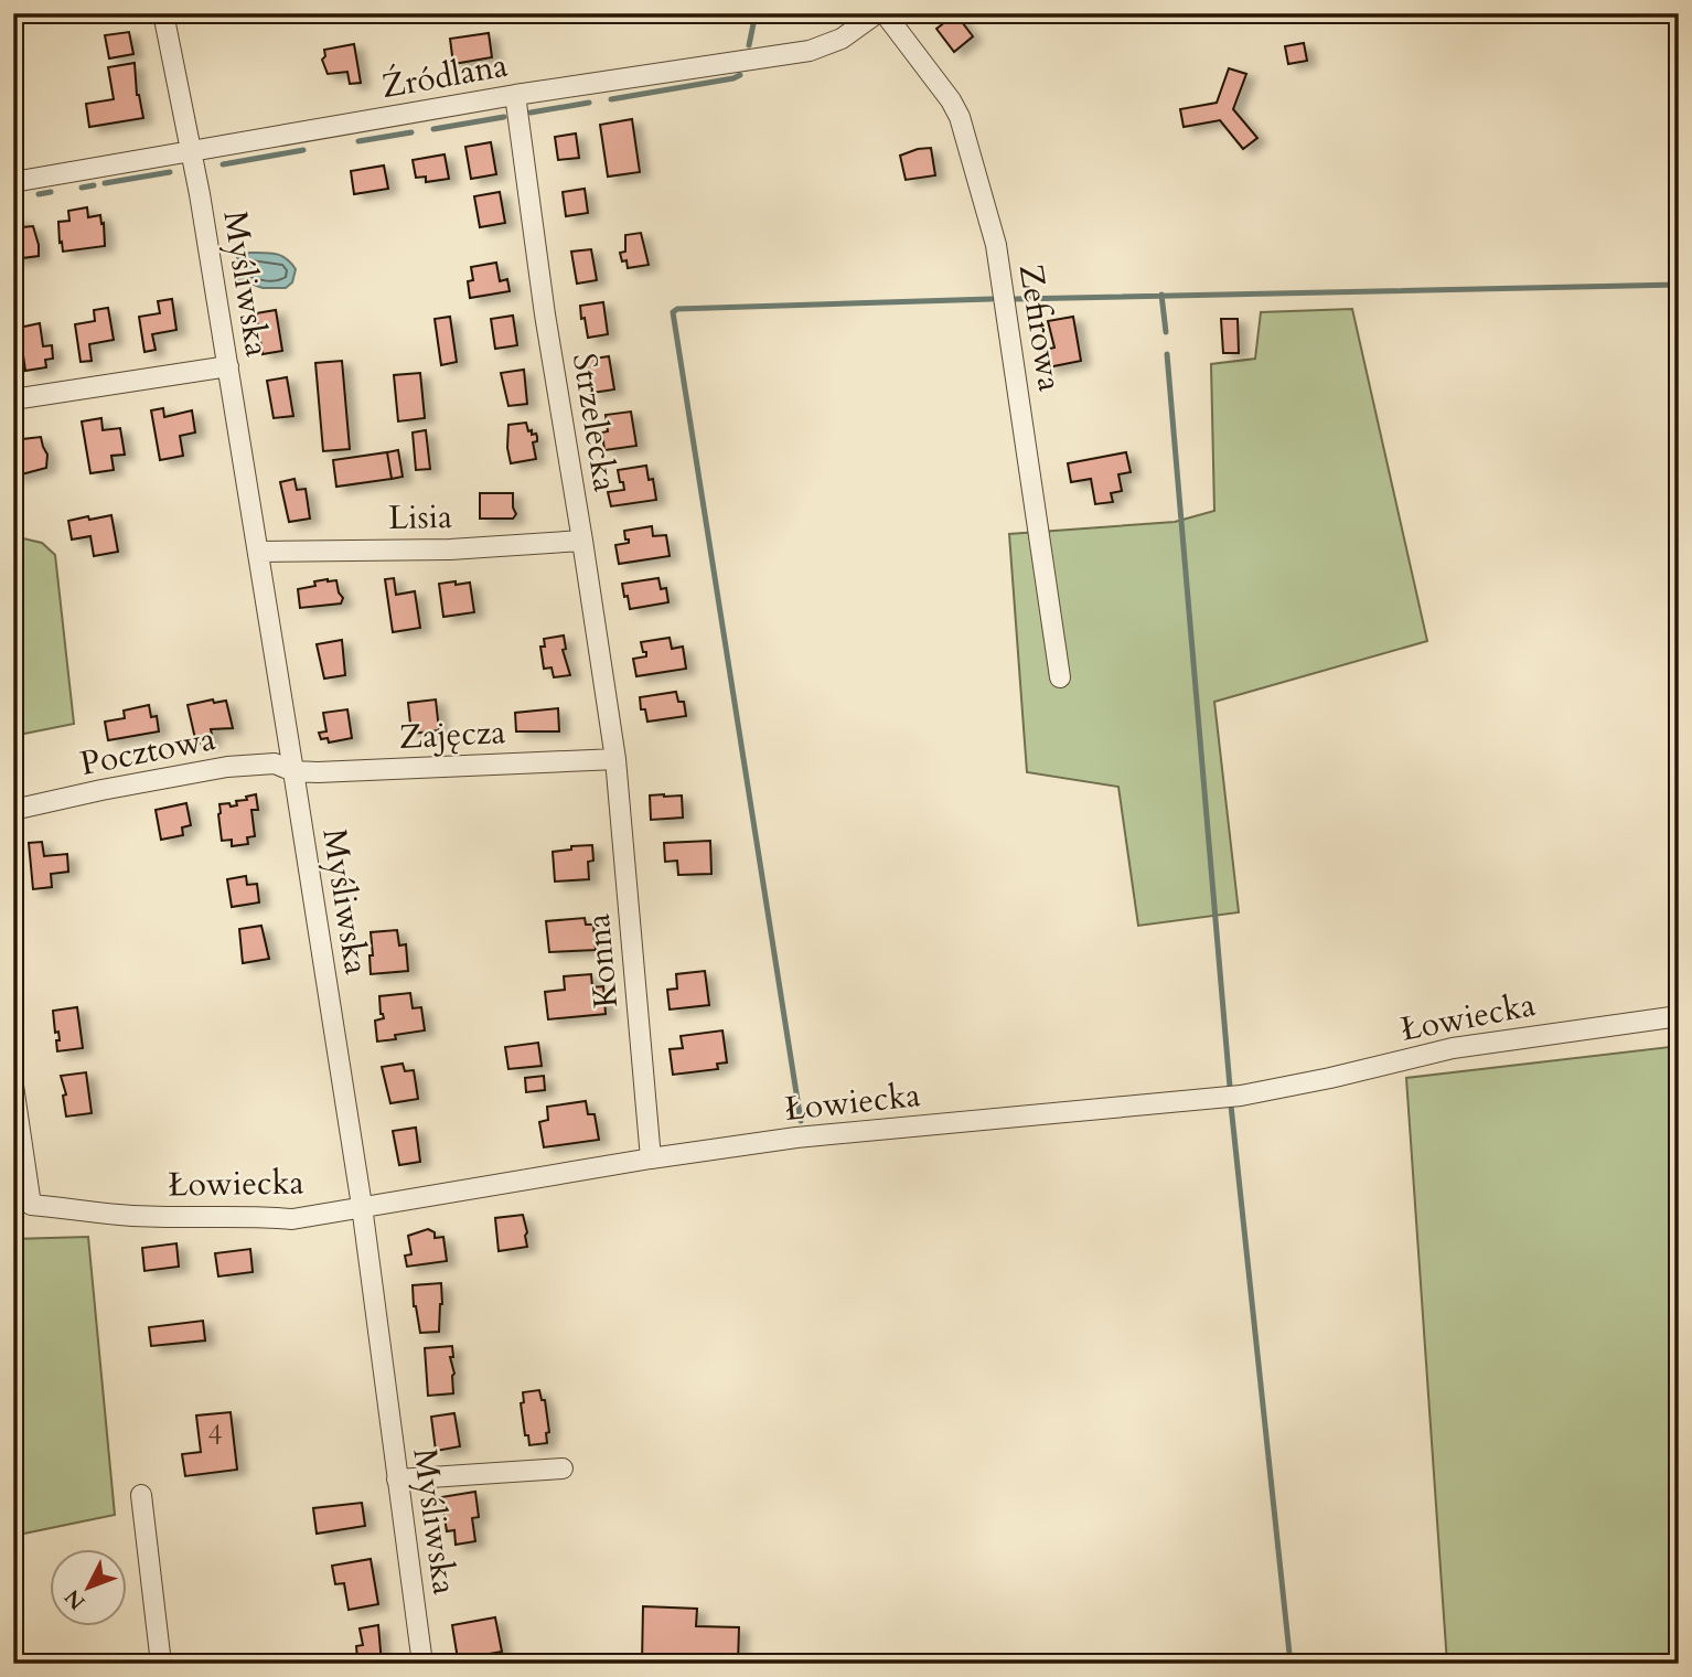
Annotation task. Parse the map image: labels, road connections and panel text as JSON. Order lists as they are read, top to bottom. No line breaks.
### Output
{"streets":{"street":["Źródlana","Myśliwska","Zefirowa","Strzelecka","Lisia","Zajęcza","Pocztowa","Konna","Łowiecka"]},"crossings":[["Źródlana","Myśliwska"],["Źródlana","Strzelecka"],["Myśliwska","Lisia"],["Myśliwska","Zajęcza"],["Myśliwska","Pocztowa"],["Myśliwska","Łowiecka"],["Strzelecka","Lisia"],["Strzelecka","Zajęcza"],["Strzelecka","Konna"],["Zajęcza","Pocztowa"],["Zajęcza","Konna"],["Konna","Łowiecka"]],"house_numbers":["4"],"north":"bottom left"}
